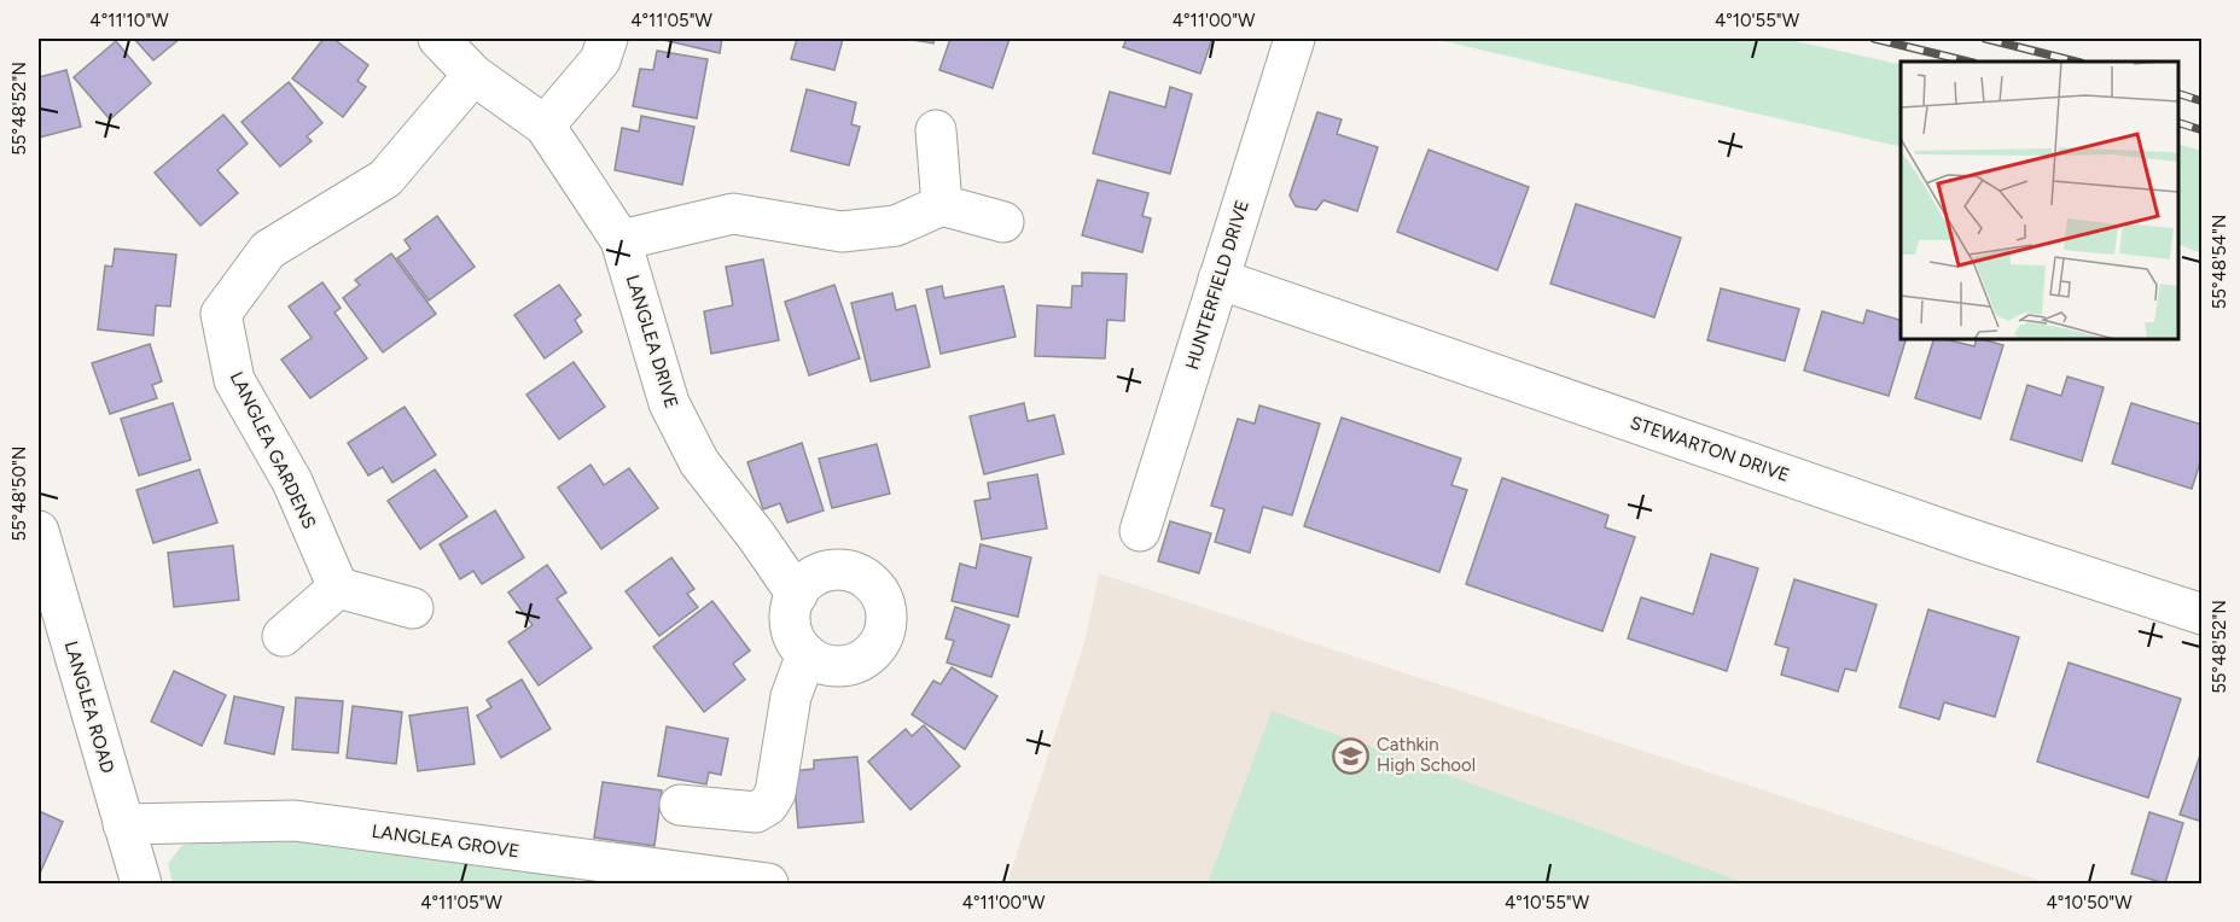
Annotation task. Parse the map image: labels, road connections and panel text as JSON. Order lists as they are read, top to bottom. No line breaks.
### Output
{"streets":{"street":["HUNTERFIELD DRIVE","LANGLEA DRIVE","STEWARTON DRIVE","LANGLEA GARDENS","LANGLEA ROAD","LANGLEA GROVE"]},"crossings":[["HUNTERFIELD DRIVE","STEWARTON DRIVE"],["LANGLEA DRIVE","LANGLEA GARDENS"],["LANGLEA ROAD","LANGLEA GROVE"]],"places":{"school or university":["Cathkin High School"]},"coordinates":["4°11'10\"W","4°11'05\"W","4°11'00\"W","4°10'55\"W","55°48'52\"N","55°48'54\"N","55°48'50\"N","4°10'50\"W"]}
